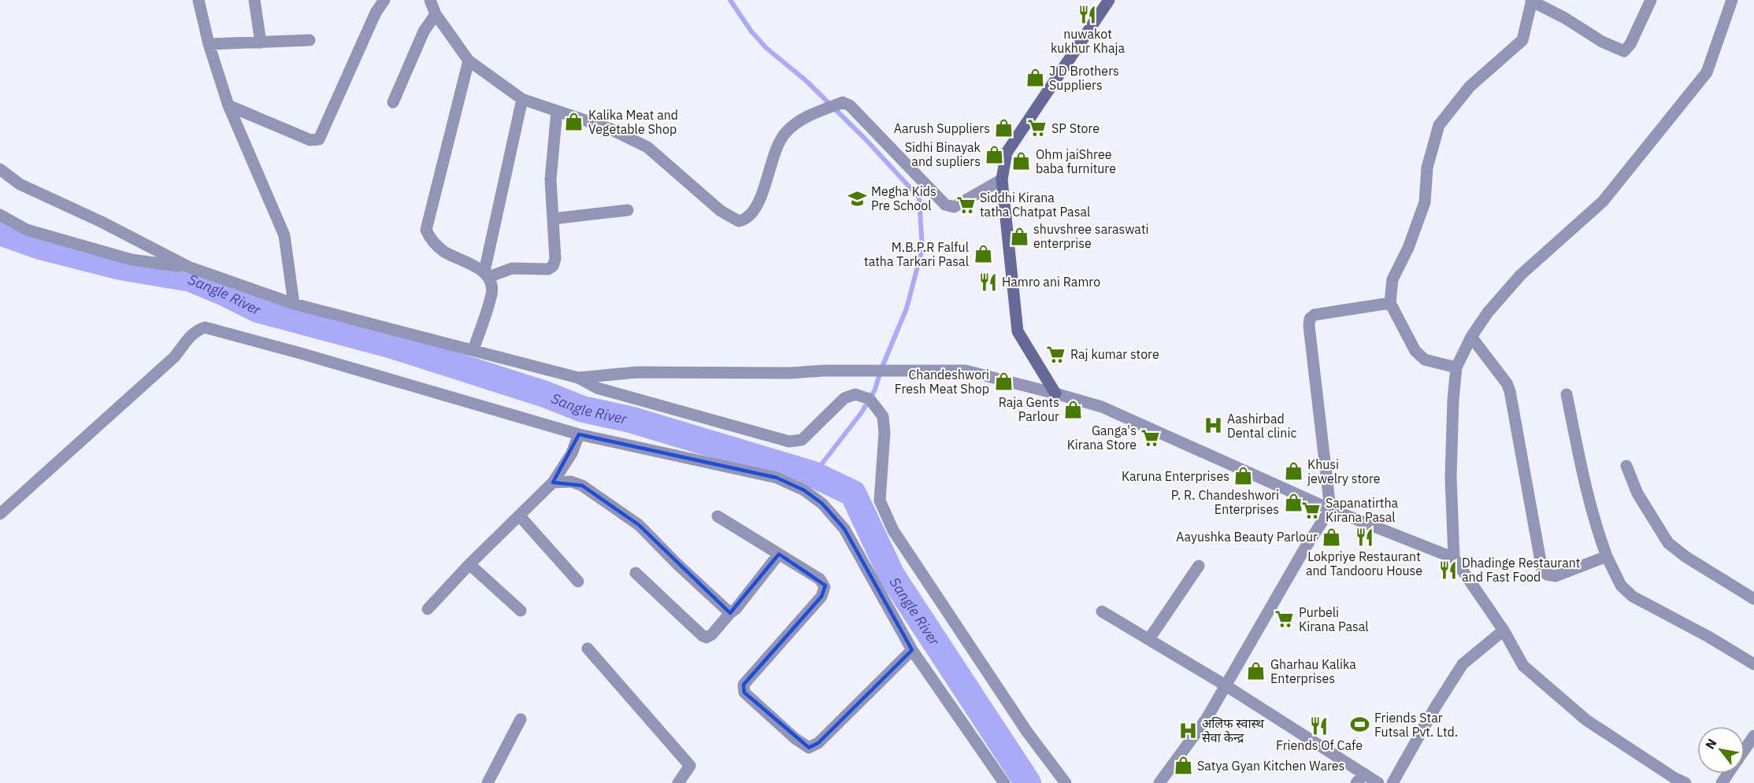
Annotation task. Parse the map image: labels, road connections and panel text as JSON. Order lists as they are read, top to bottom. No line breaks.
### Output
{"water":["Sangle River"],"places":{"restaurant":["nuwakot kukhur Khaja","Hamro ani Ramro","Lokpriye Restaurant and Tandooru House","Dhadinge Restaurant and Fast Food","Friends Of Cafe"],"shop":["J D Brothers Suppliers","Kalika Meat and Vegetable Shop","Aarush Suppliers","Sidhi Binayak and supliers","Ohm jaiShree baba furniture","shuvshree saraswati enterprise","M.B.P.R Falful tatha Tarkari Pasal","Chandeshwori Fresh Meat Shop","Raja Gents Parlour","Khusi jewelry store","Karuna Enterprises","P. R. Chandeshwori Enterprises","Aayushka Beauty Parlour","Gharhau Kalika Enterprises","Satya Gyan Kitchen Wares"],"supermarket":["SP Store","Siddhi Kirana tatha Chatpat Pasal","Raj kumar store","Ganga's Kirana Store","Sapanatirtha Kirana Pasal","Purbeli Kirana Pasal"],"school or university":["Megha Kids Pre School"],"hospital":["Aashirbad Dental clinic","अलिफ स्वास्थ सेवा केन्द्र"],"sports":["Friends Star Futsal Pvt. Ltd."]},"north":"top left"}
